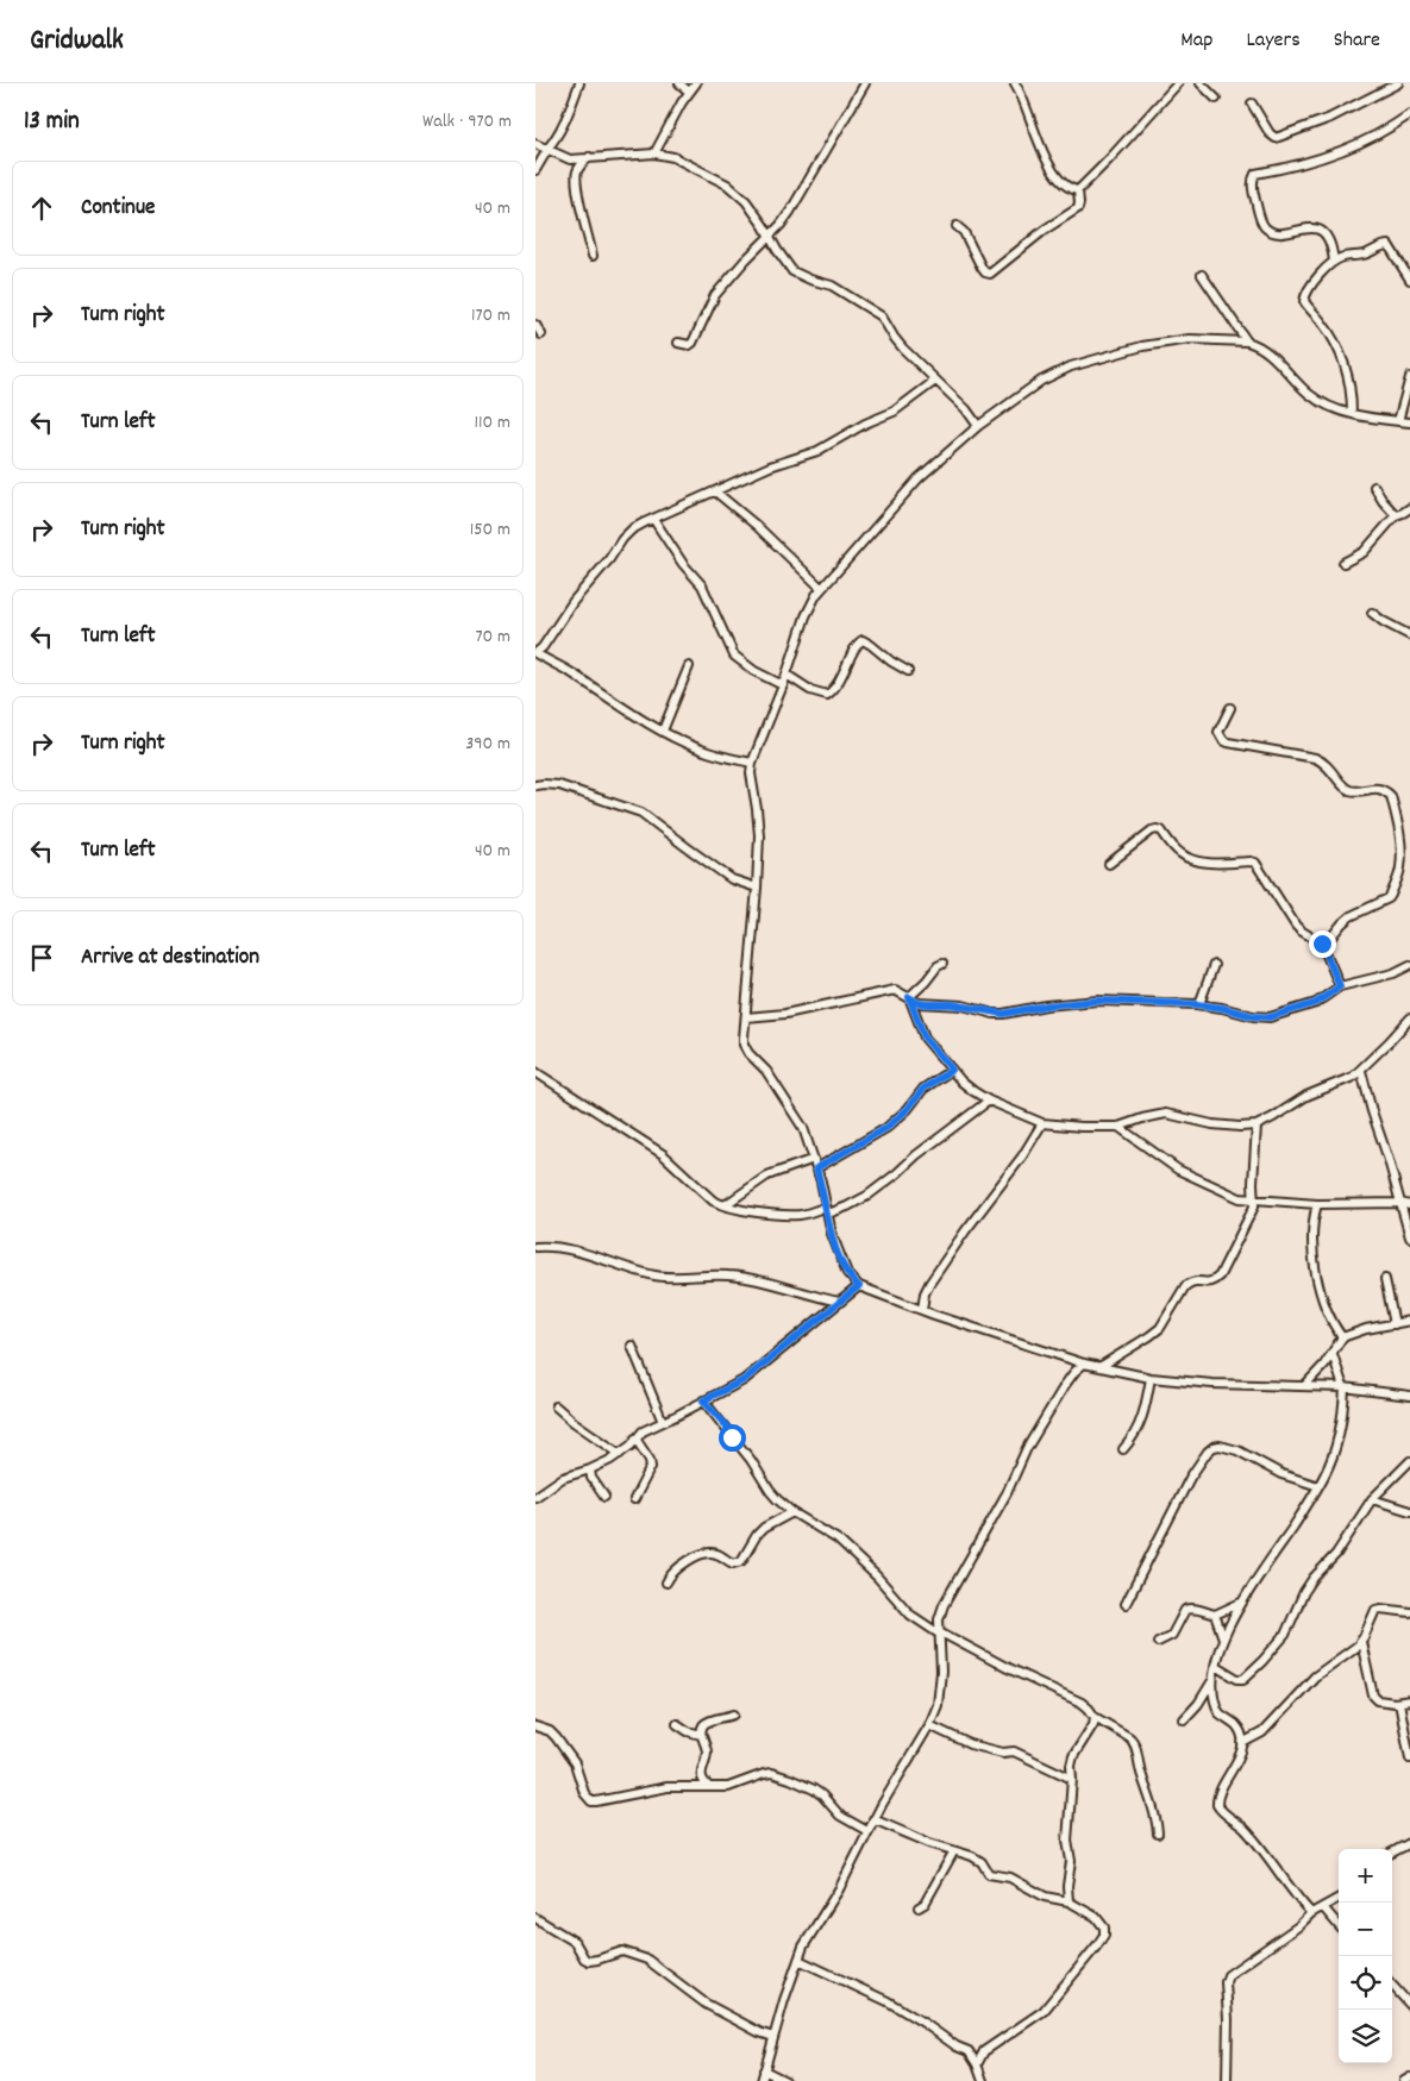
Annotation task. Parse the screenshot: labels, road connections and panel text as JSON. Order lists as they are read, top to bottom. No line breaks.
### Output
{"page":{"header":"Gridwalk","nav":["Map","Layers","Share"],"heading":["13 min","Walk · 970 m"],"list":[["Continue","40 m"],["Turn right","170 m"],["Turn left","110 m"],["Turn right","150 m"],["Turn left","70 m"],["Turn right","390 m"],["Turn left","40 m"],"Arrive at destination"],"map_buttons":["+","−"]}}
